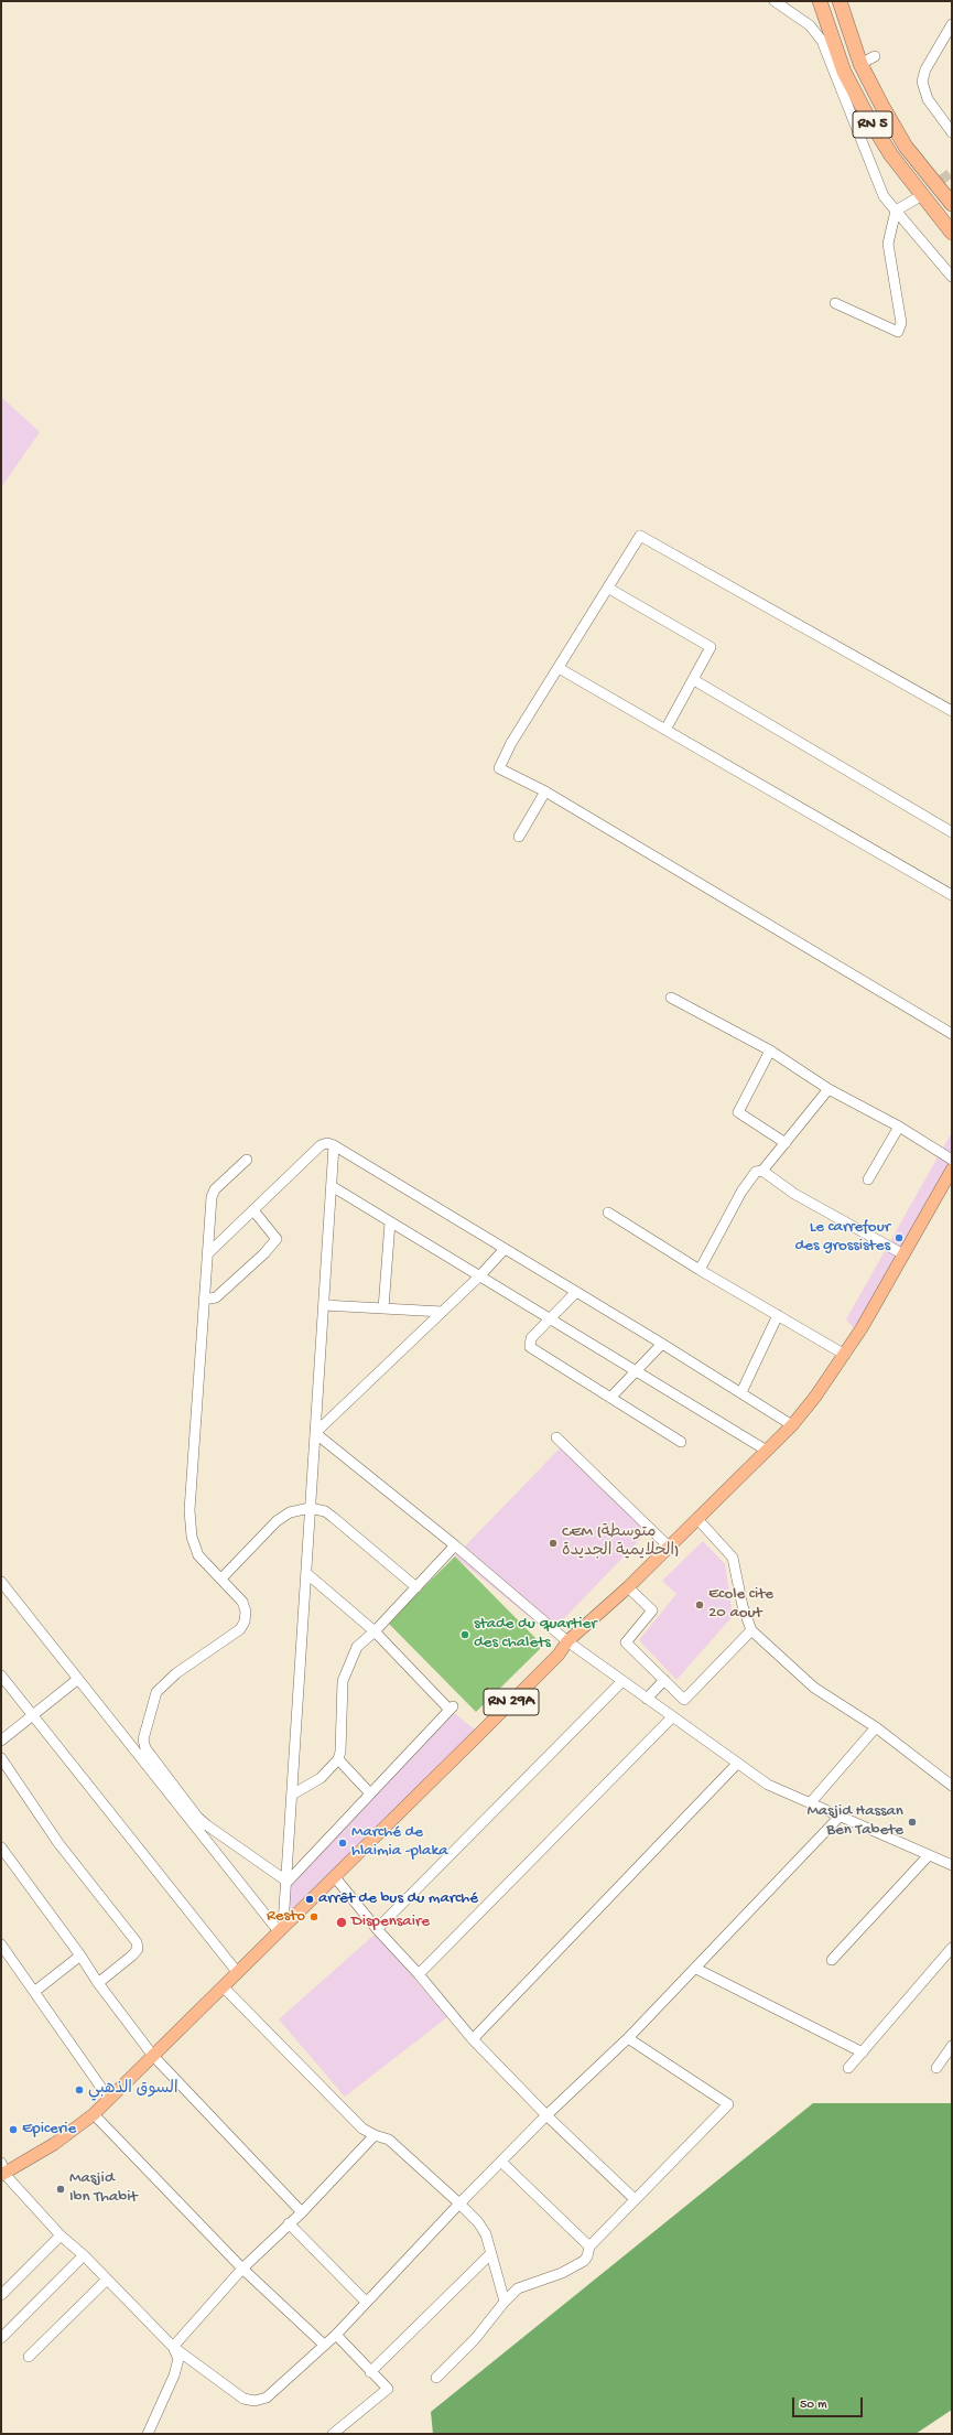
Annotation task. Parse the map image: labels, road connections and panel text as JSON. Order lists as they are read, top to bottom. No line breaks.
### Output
{"streets":{"highway":["RN 5"],"main road":["RN 29A"]},"places":["Le carrefour des grossistes","CEM (متوسطة الحلايمية الجديدة)","Ecole cite 20 aout","stade du quartier des chalets","Masjid Hassan Ben Tabete","Marché de hlaimia -plaka","arrêt de bus du marché","Resto","Dispensaire","السوق الذهبي","Epicerie","Masjid Ibn Thabit"],"scale_bar":"50 m"}
